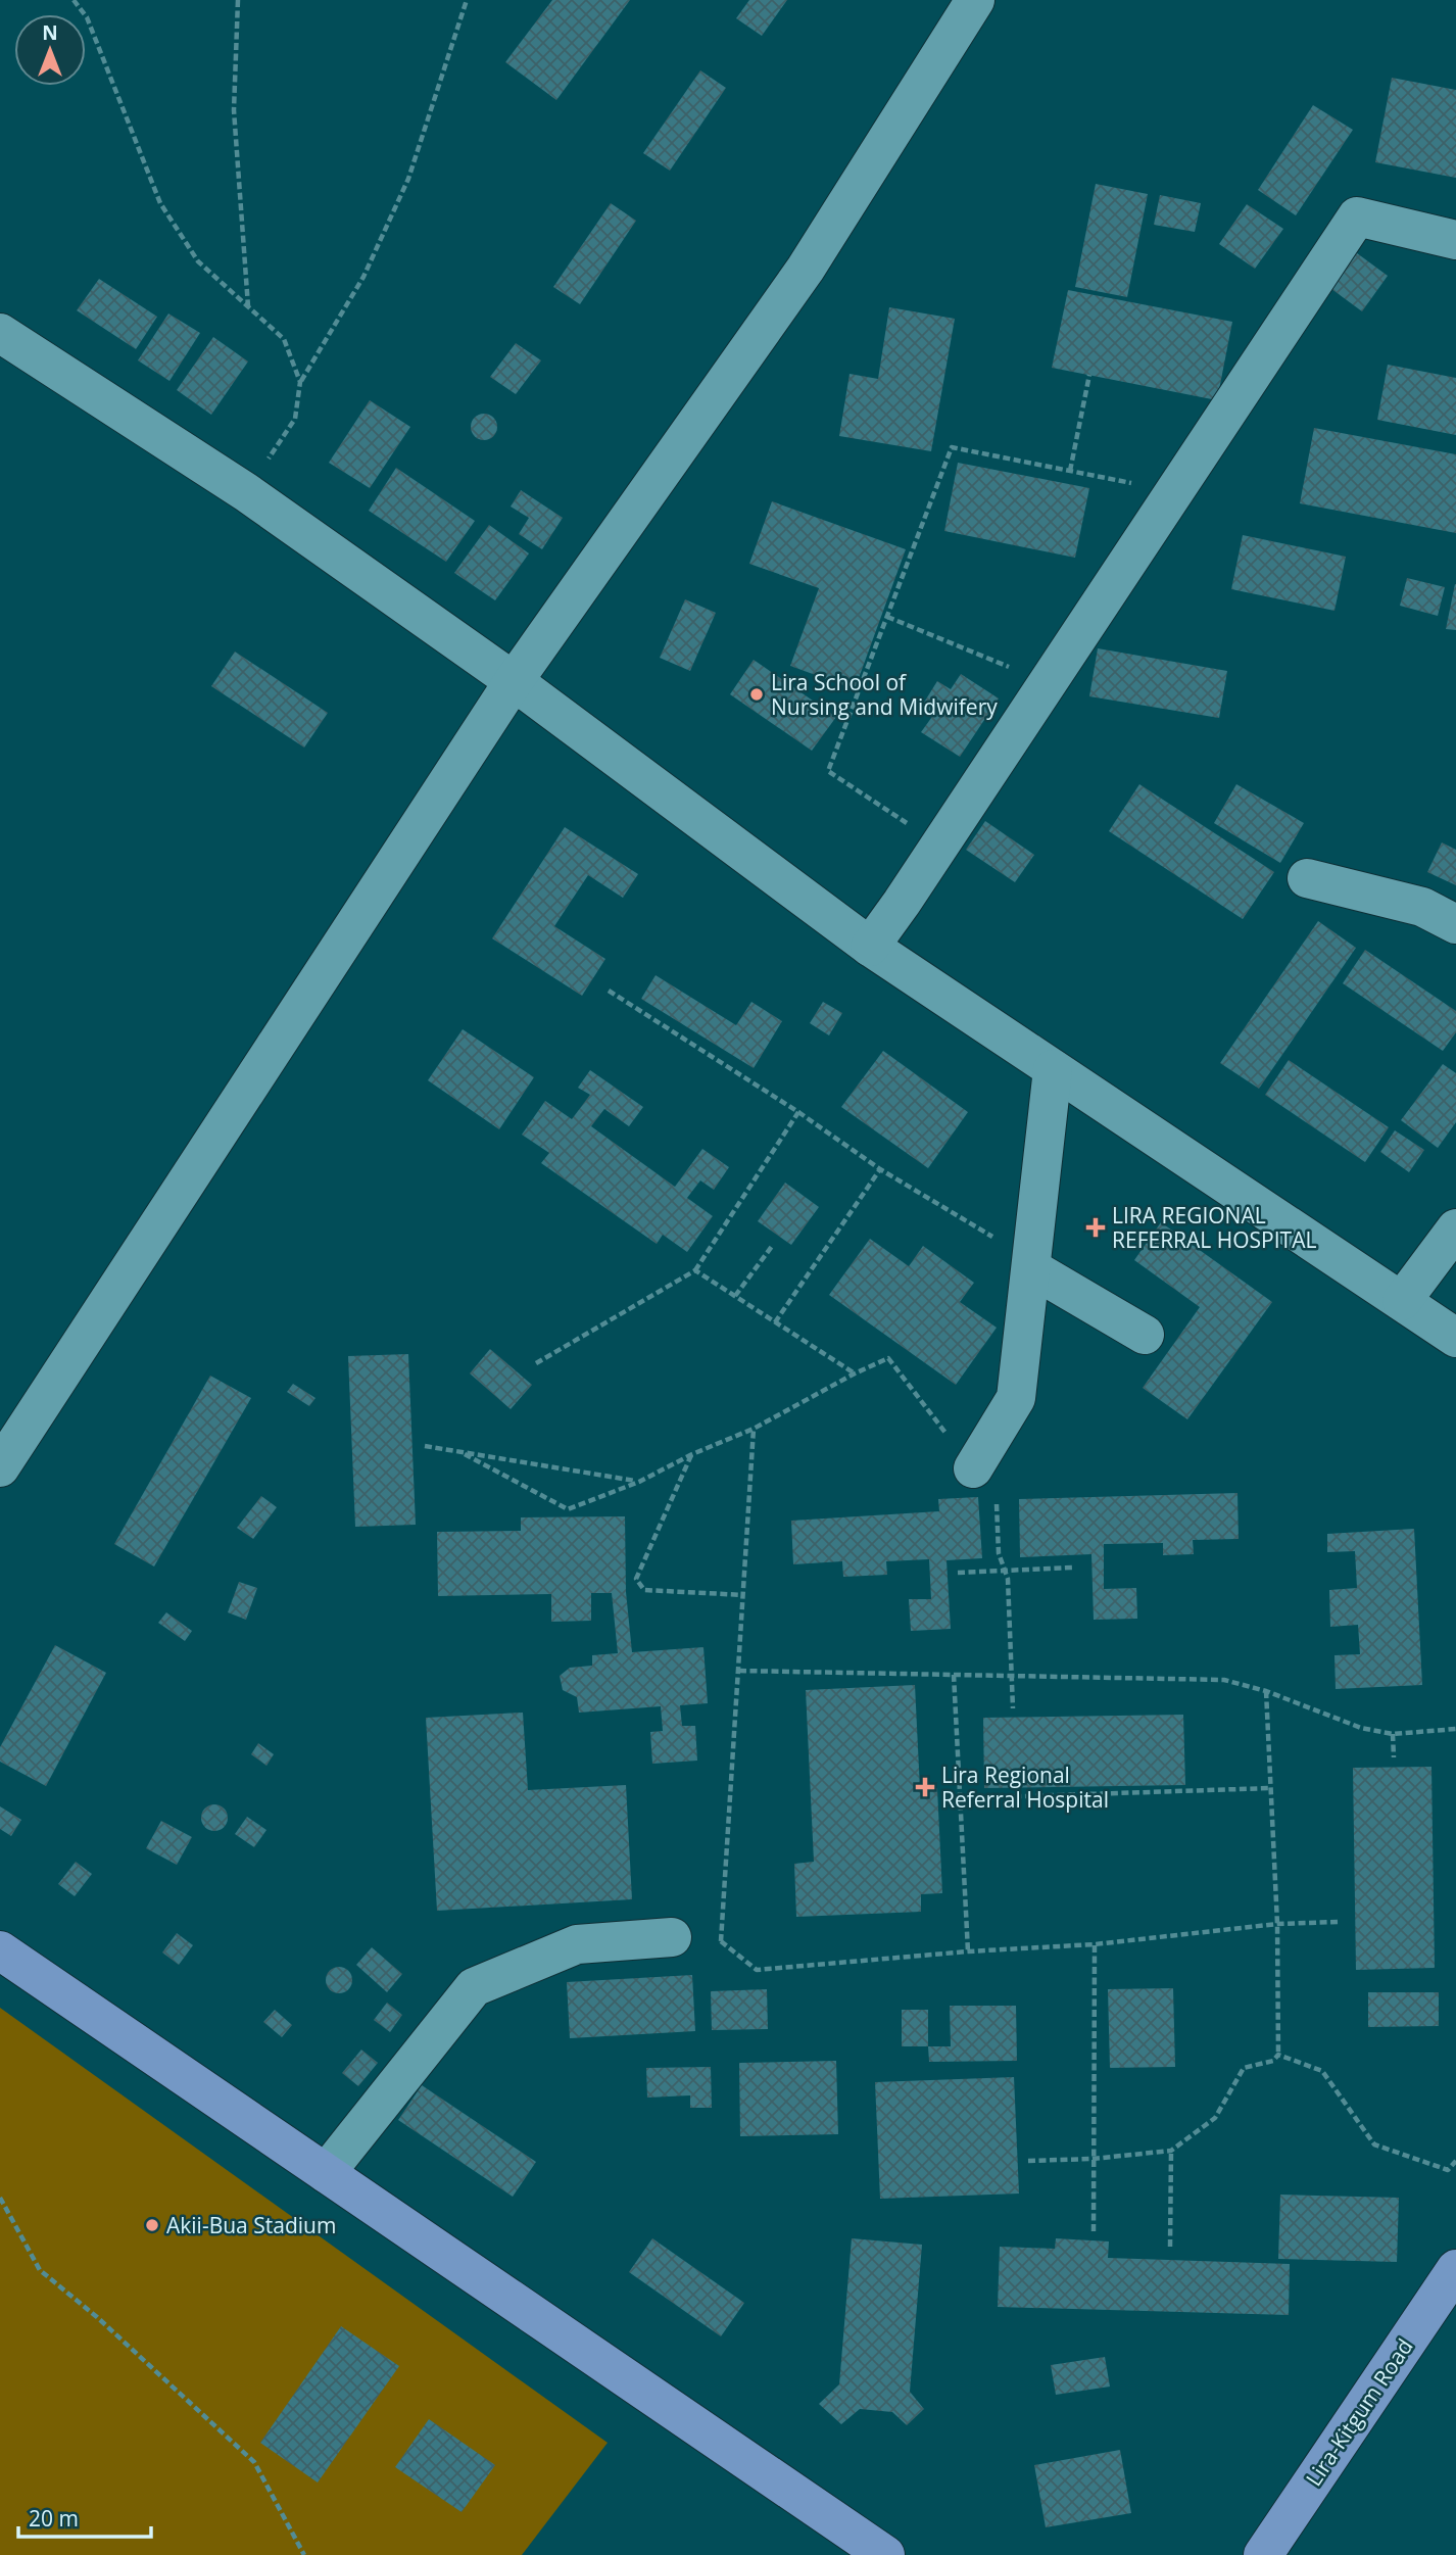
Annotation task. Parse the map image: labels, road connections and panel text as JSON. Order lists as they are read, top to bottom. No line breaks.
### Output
{"streets":{"main road":["Lira-Kitgum Road"]},"places":{"other":["Lira School of Nursing and Midwifery","Akii-Bua Stadium"],"health":["LIRA REGIONAL REFERRAL HOSPITAL","Lira Regional Referral Hospital"]},"scale_bar":"20 m","north":"top"}
